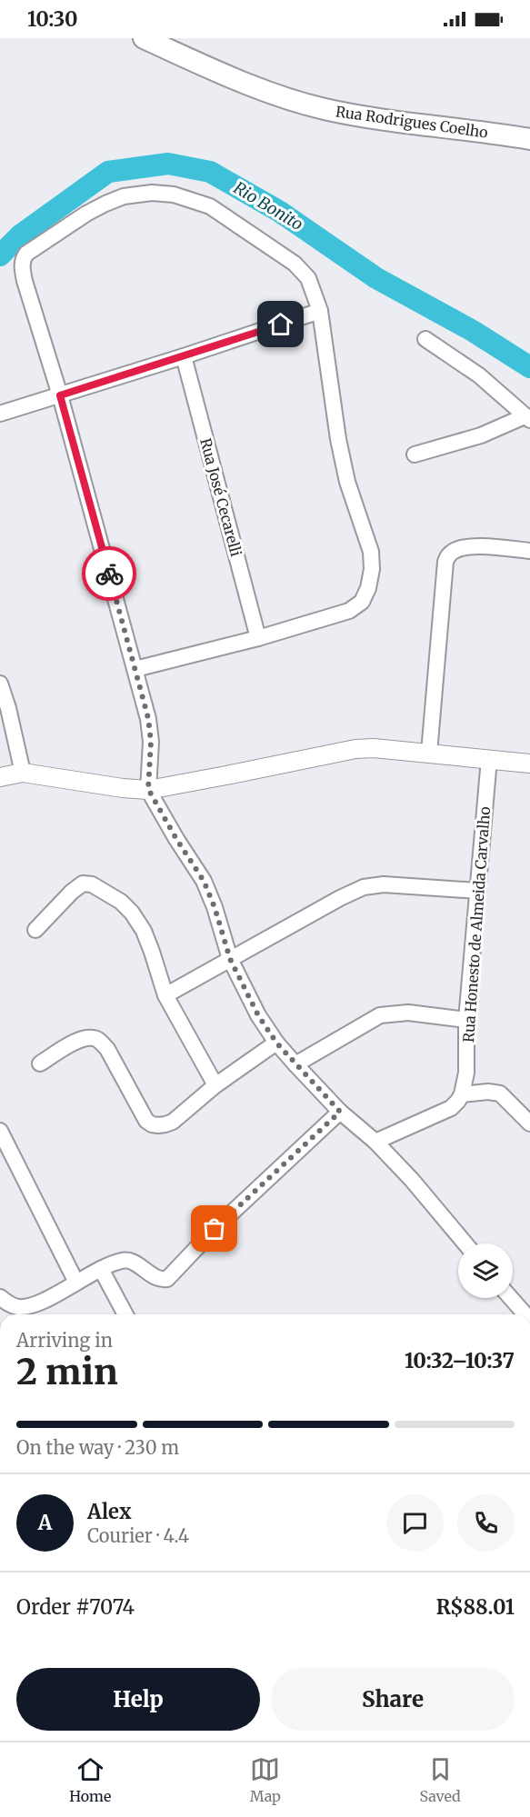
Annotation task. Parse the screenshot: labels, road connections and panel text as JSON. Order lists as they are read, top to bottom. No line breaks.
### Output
{"streets":{"main road":["Rua Rodrigues Coelho"],"street":["Rua José Cecarelli","Rua Honesto de Almeida Carvalho"]},"water":["Rio Bonito"],"page":{"status":"10:30","heading":["2 min","Arriving in","10:32–10:37"],"panel":["Alex","Courier · 4.4","Order #7074","R$88.01"],"bar":"On the way · 230 m","round":"A","buttons":["Help","Share"],"tabs":["Home","Map","Saved"]}}
